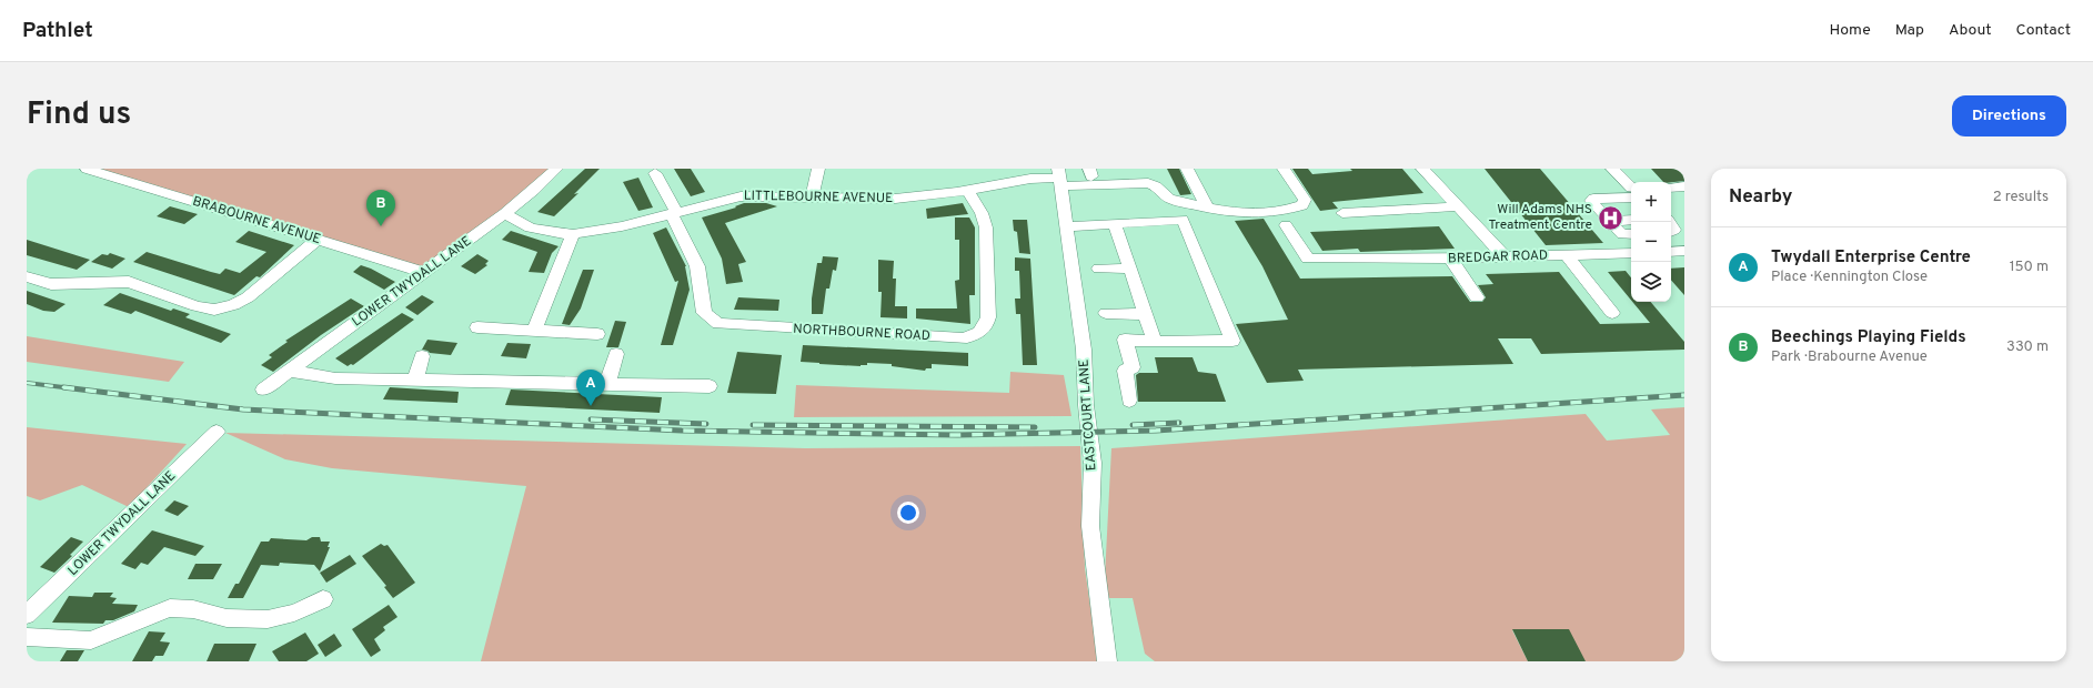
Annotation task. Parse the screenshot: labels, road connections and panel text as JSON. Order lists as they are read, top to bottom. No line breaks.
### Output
{"streets":{"street":["LITTLEBOURNE AVENUE","BRABOURNE AVENUE","BREDGAR ROAD","LOWER TWYDALL LANE","NORTHBOURNE ROAD","EASTCOURT LANE"]},"crossings":[["LITTLEBOURNE AVENUE","LOWER TWYDALL LANE"],["LITTLEBOURNE AVENUE","NORTHBOURNE ROAD"],["LITTLEBOURNE AVENUE","EASTCOURT LANE"],["BRABOURNE AVENUE","LOWER TWYDALL LANE"]],"places":{"hospital":["Will Adams NHS Treatment Centre"]},"page":{"header":"Pathlet","nav":["Home","Map","About","Contact"],"title":"Find us","buttons":"Directions","heading":["Nearby","2 results"],"map_buttons":["+","−"],"pins":["B","A"],"list":[{"mark":"A","name":"Twydall Enterprise Centre","note":"Place · Kennington Close","value":"150 m"},{"mark":"B","name":"Beechings Playing Fields","note":"Park · Brabourne Avenue","value":"330 m"}]}}
